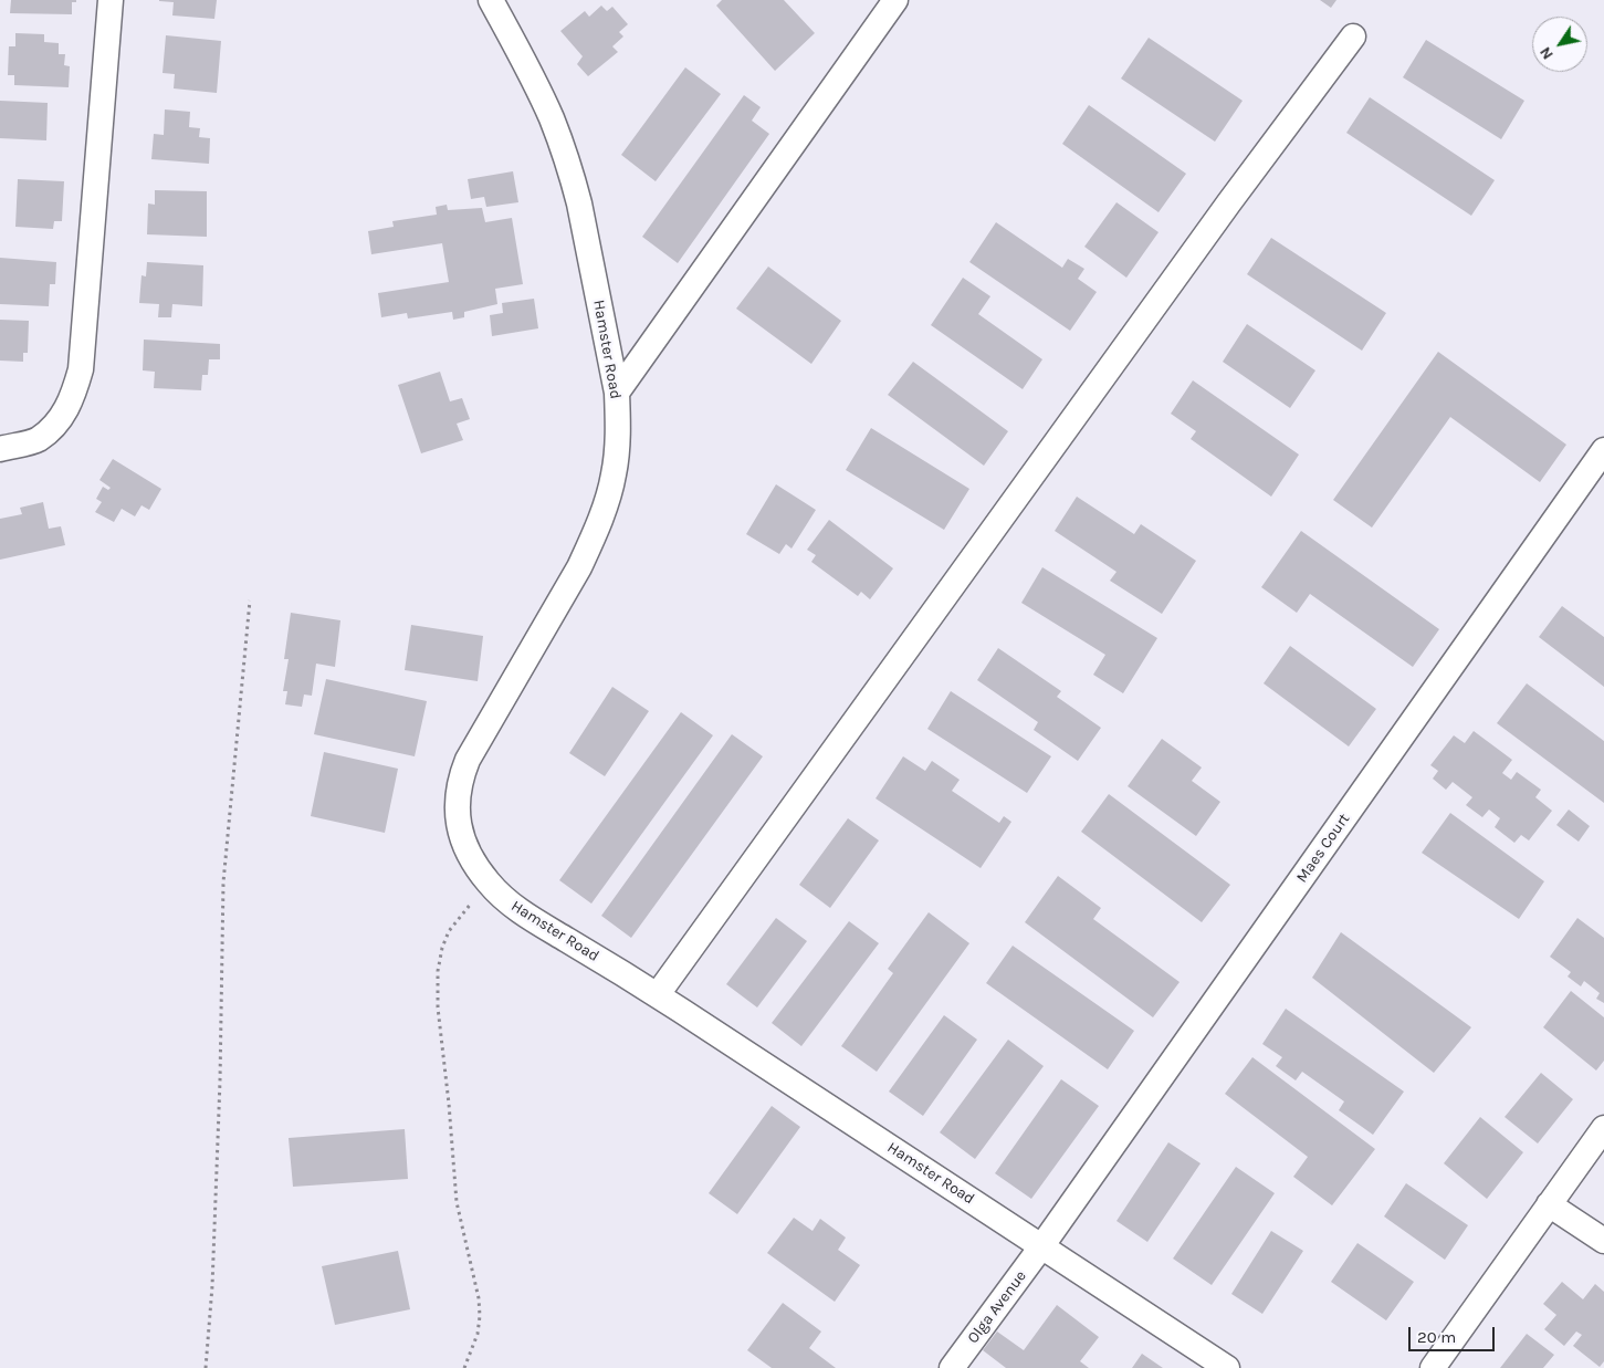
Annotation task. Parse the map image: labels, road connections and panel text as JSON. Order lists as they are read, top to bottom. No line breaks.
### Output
{"streets":{"street":["Hamster Road","Maes Court","Olga Avenue"]},"crossings":[["Hamster Road","Maes Court"],["Hamster Road","Olga Avenue"],["Maes Court","Olga Avenue"]],"scale_bar":"20 m","north":"bottom left"}
